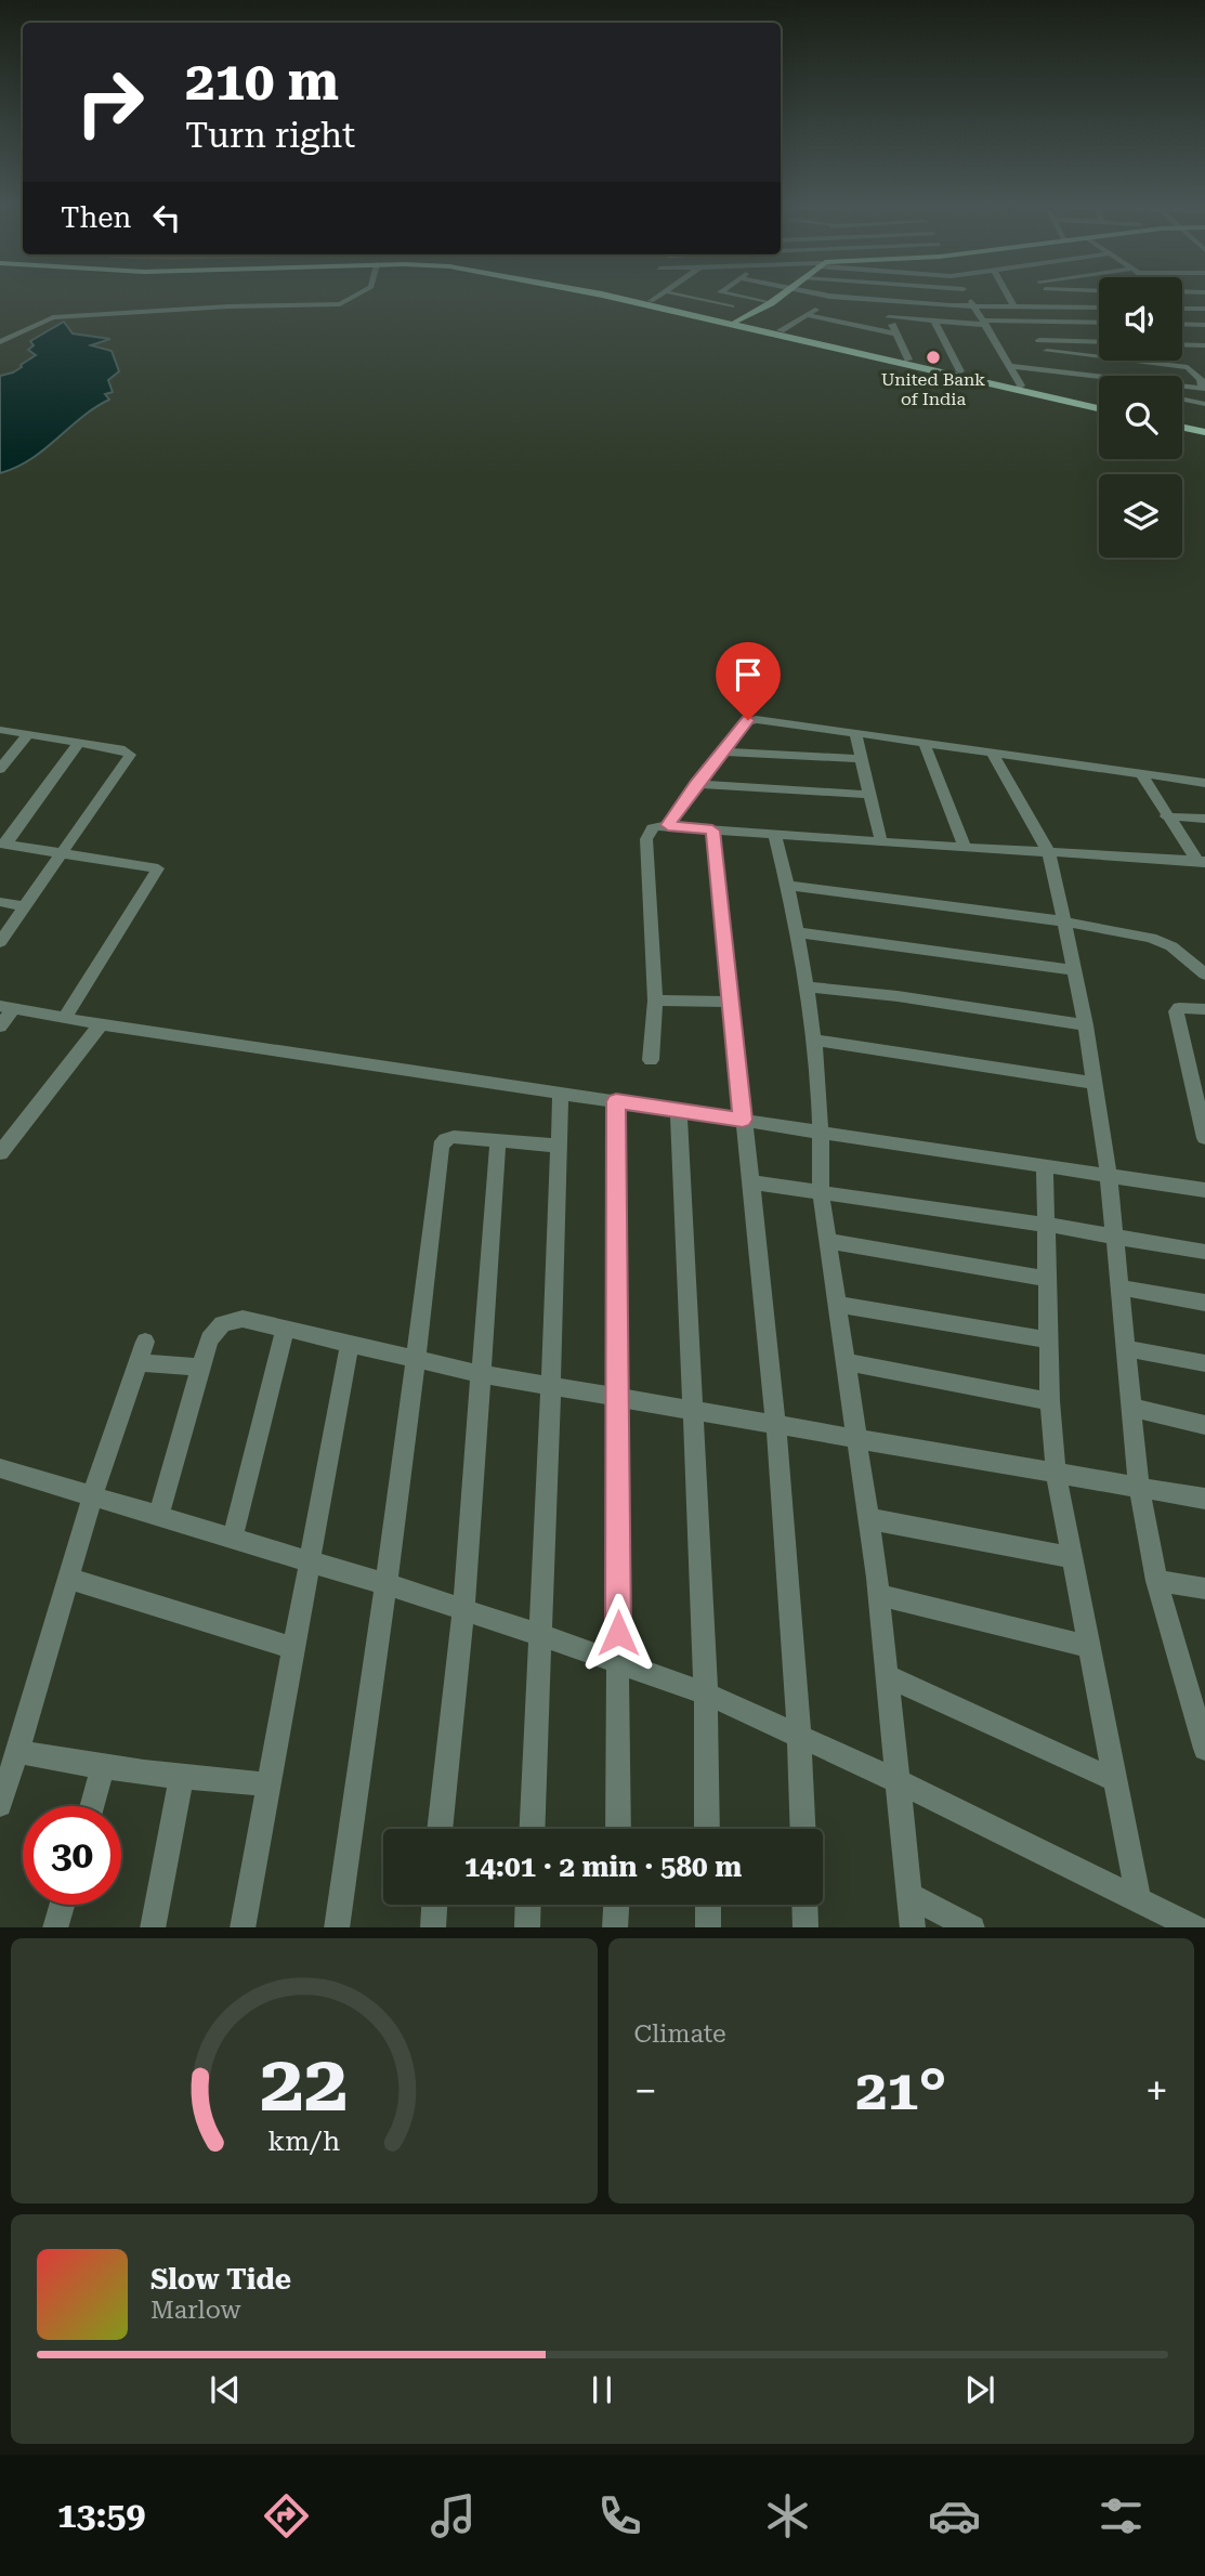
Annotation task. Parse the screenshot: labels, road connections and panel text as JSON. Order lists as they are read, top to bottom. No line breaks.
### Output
{"places":["United Bank of India"],"page":{"turn":["210 m","Turn right"],"then":"Then","limit":"30","trip":"14:01 · 2 min · 580 m","tile":"Climate","heat":["−","21°","+"],"song":["Slow Tide","Marlow"],"tabs":"13:59","gauge":["22","km/h"]}}
